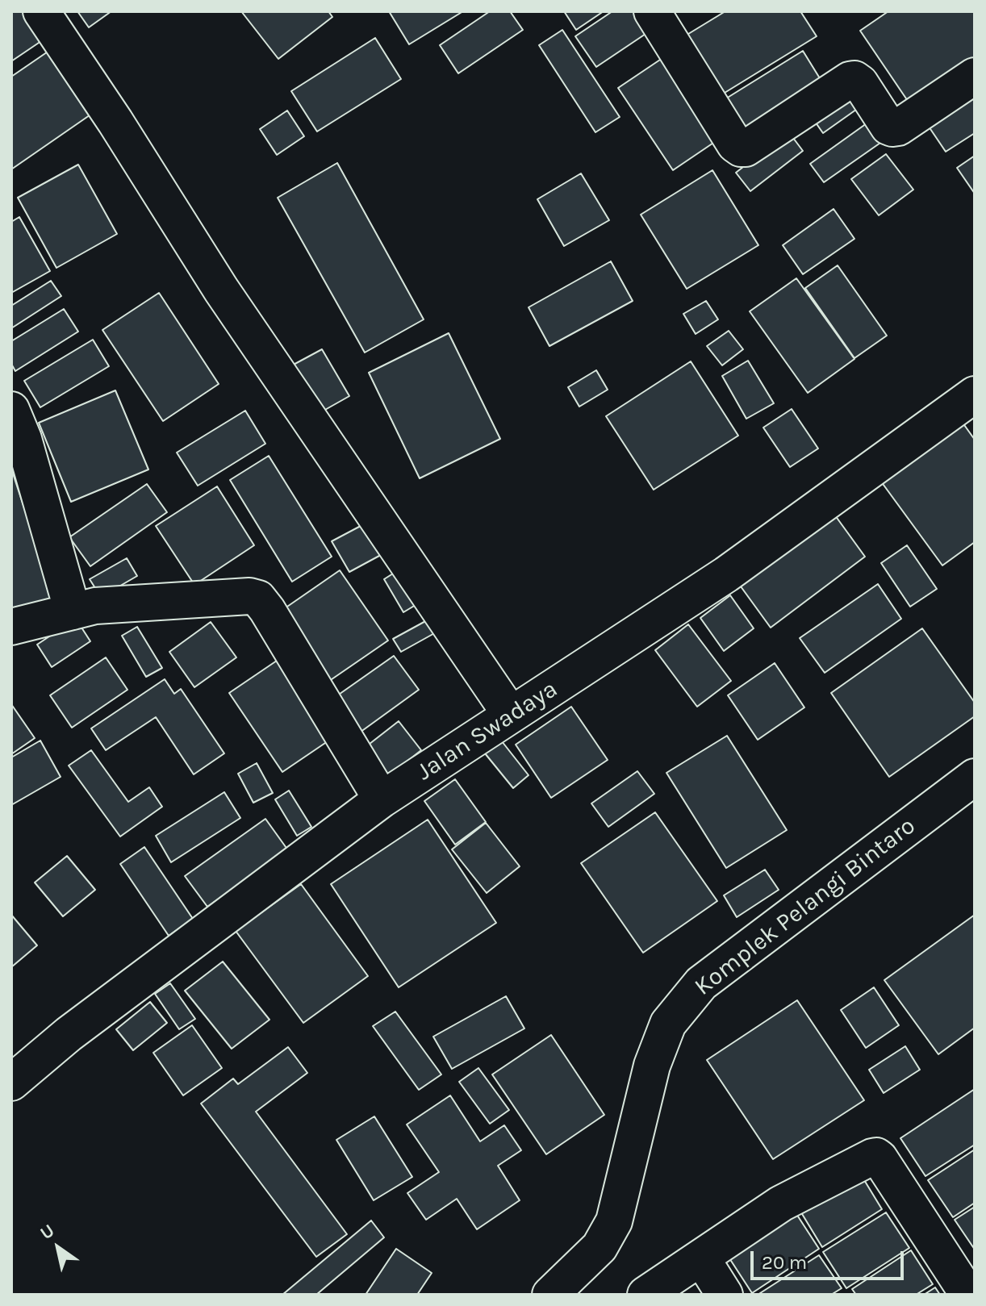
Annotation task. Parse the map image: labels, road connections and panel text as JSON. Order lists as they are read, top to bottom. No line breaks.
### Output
{"streets":{"street":["Jalan Swadaya","Komplek Pelangi Bintaro"]},"scale_bar":"20 m","north":"top left"}
